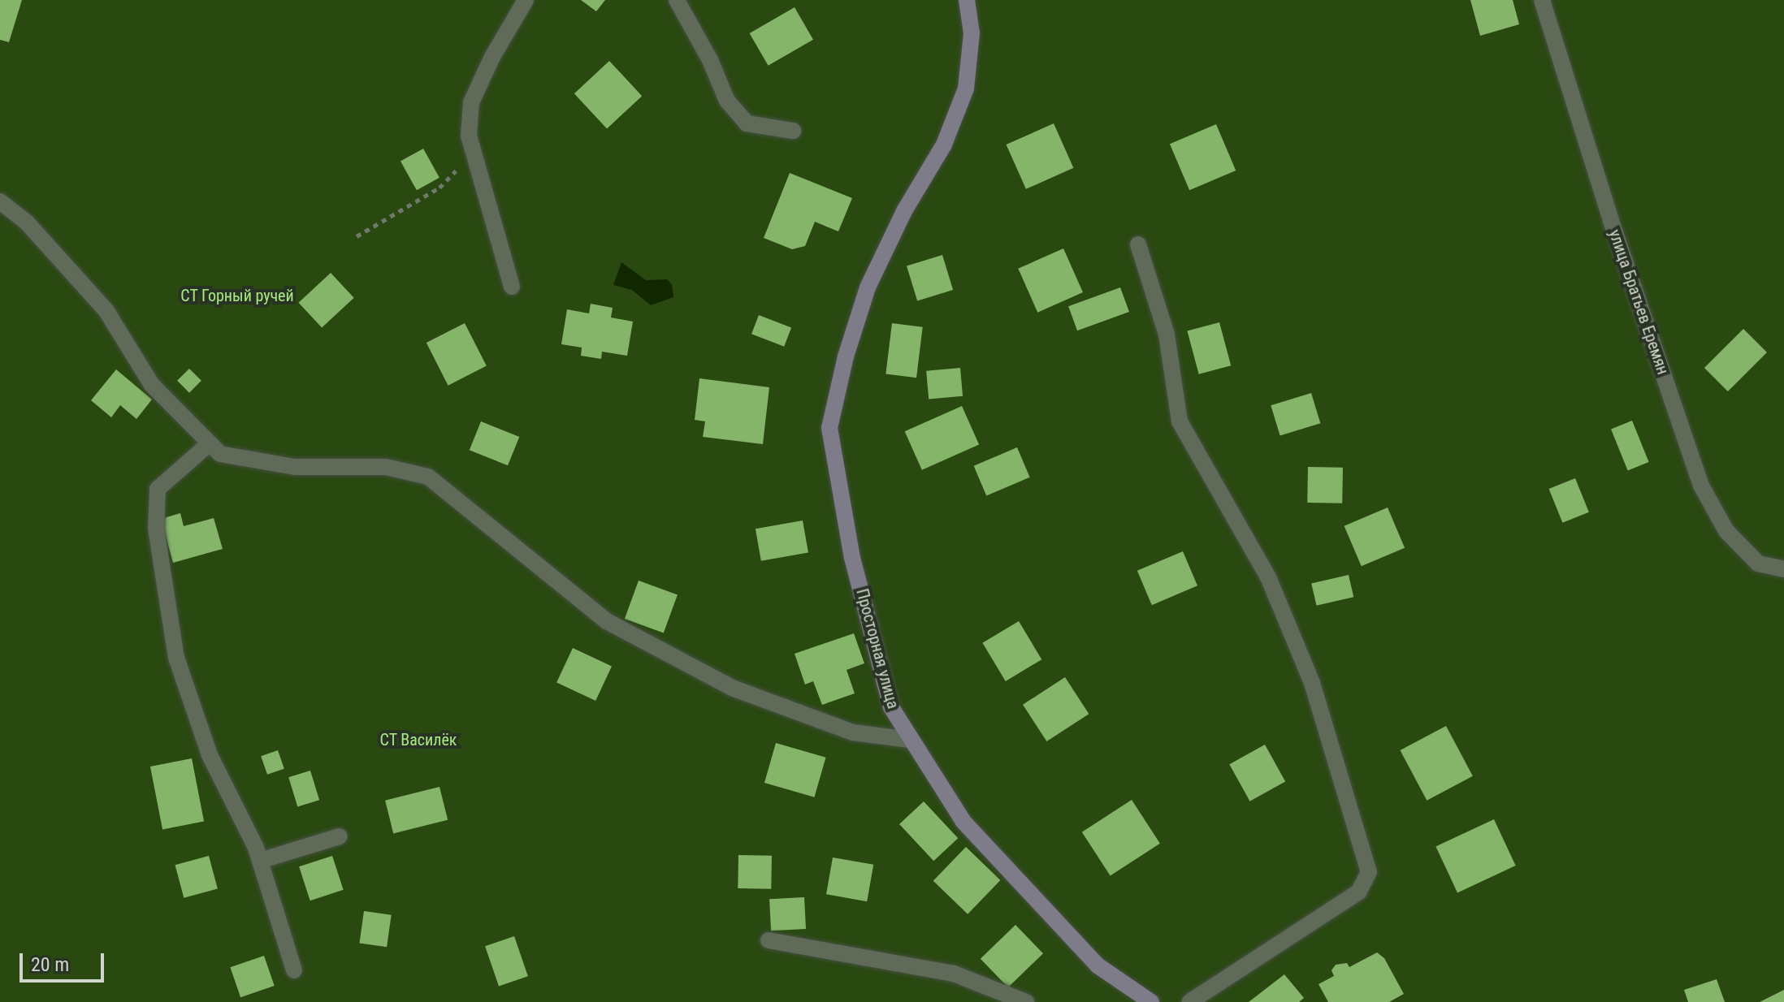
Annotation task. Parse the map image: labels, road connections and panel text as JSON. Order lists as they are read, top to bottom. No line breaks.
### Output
{"streets":{"street":["улица Братьев Еремян","Просторная улица"]},"parks":["СТ Горный ручей","СТ Василёк"],"scale_bar":"20 m"}
